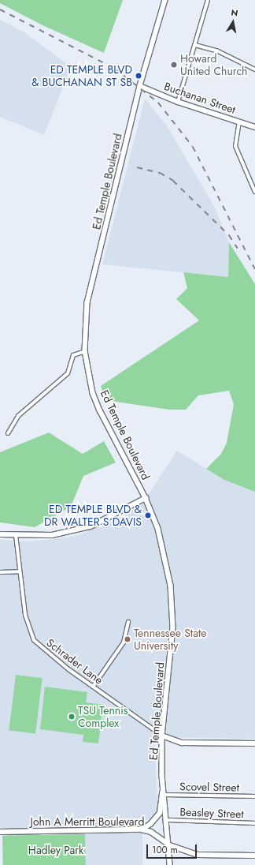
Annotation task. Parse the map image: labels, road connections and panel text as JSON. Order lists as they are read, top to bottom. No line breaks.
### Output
{"streets":{"main road":["Buchanan Street","Ed Temple Boulevard","John A Merritt Boulevard"],"street":["Schrader Lane","Scovel Street","Beasley Street"]},"crossings":[["Buchanan Street","Ed Temple Boulevard"],["Ed Temple Boulevard","Schrader Lane"],["Ed Temple Boulevard","Scovel Street"],["Ed Temple Boulevard","Beasley Street"],["Ed Temple Boulevard","John A Merritt Boulevard"]],"parks":["Hadley Park"],"places":["Howard United Church","ED TEMPLE BLVD & BUCHANAN ST SB","ED TEMPLE BLVD & DR WALTER S DAVIS","Tennessee State University","TSU Tennis Complex"],"scale_bar":"100 m","north":"top"}
